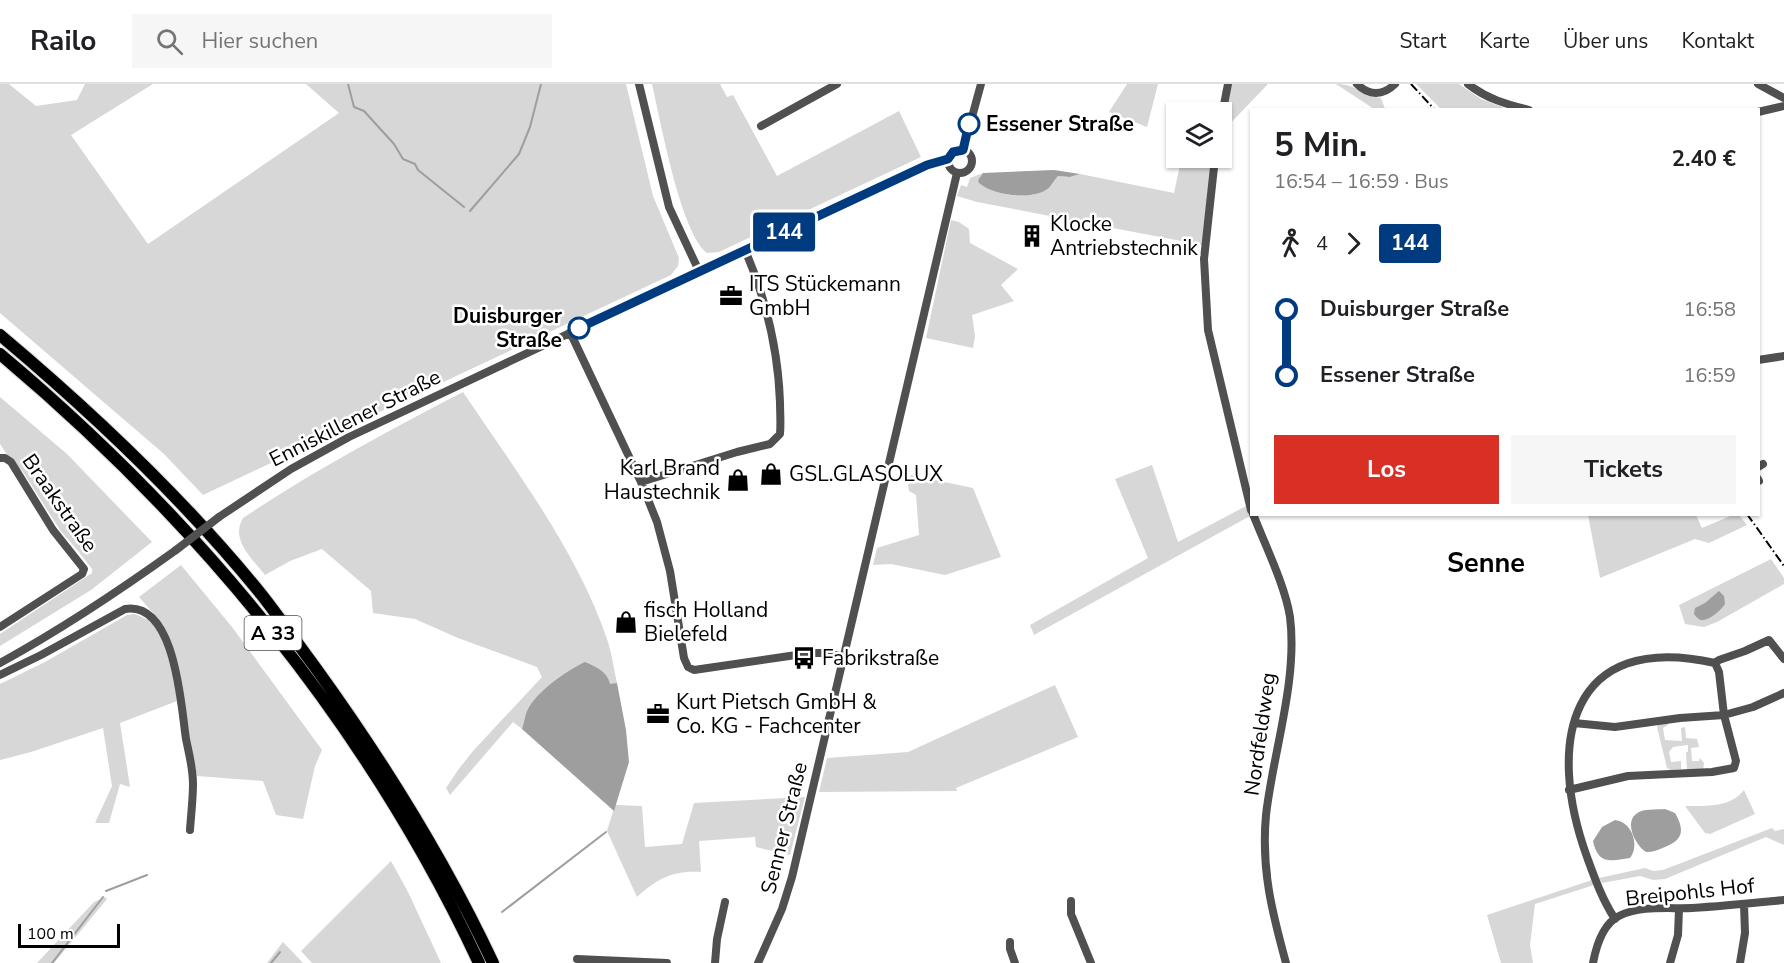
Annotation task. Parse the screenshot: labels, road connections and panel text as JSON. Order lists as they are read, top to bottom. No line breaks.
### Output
{"streets":{"highway":["A 33"],"street":["Enniskillener Straße","Braakstraße","Nordfeldweg","Senner Straße","Breipohls Hof"]},"crossings":[["Enniskillener Straße","Senner Straße"]],"districts":["Senne"],"places":{"other":["Essener Straße","Duisburger Straße"],"building":["Klocke Antriebstechnik"],"office":["ITS Stückemann GmbH","Kurt Pietsch GmbH & Co. KG - Fachcenter"],"shop":["GSL.GLASOLUX","Karl Brand Haustechnik","fisch Holland Bielefeld"],"bus stop":["Fabrikstraße"]},"lines":["bus line 144"],"scale_bar":"100 m","page":{"header":"Railo","search":"Hier suchen","nav":["Start","Karte","Über uns","Kontakt"],"on_map":"144","heading":["5 Min.","16:54 – 16:59 · Bus","2.40 €"],"legs":["4","144"],"list":[{"name":"Duisburger Straße","value":"16:58"},{"name":"Essener Straße","value":"16:59"}],"buttons":["Los","Tickets"],"scale":"100 m"}}
